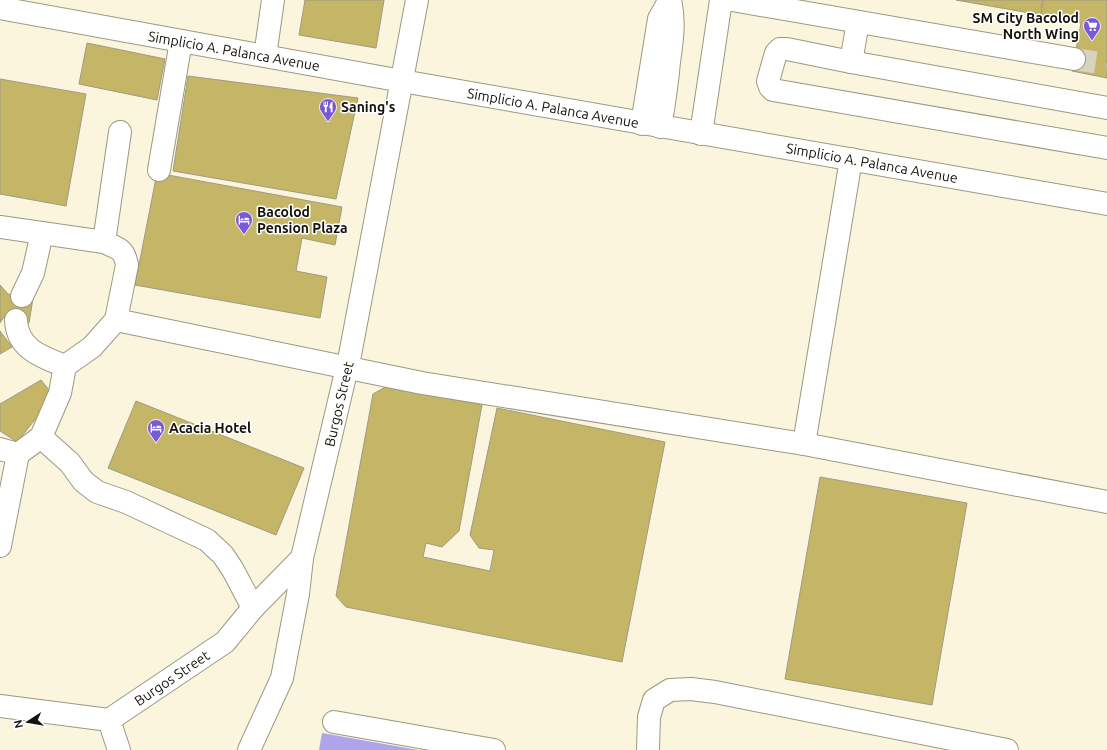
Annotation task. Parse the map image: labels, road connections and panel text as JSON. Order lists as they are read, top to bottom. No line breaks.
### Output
{"streets":{"street":["Simplicio A. Palanca Avenue","Burgos Street"]},"crossings":[["Simplicio A. Palanca Avenue","Burgos Street"]],"places":{"supermarket":["SM City Bacolod North Wing"],"restaurant":["Saning's"],"hotel":["Bacolod Pension Plaza","Acacia Hotel"]},"north":"left"}
